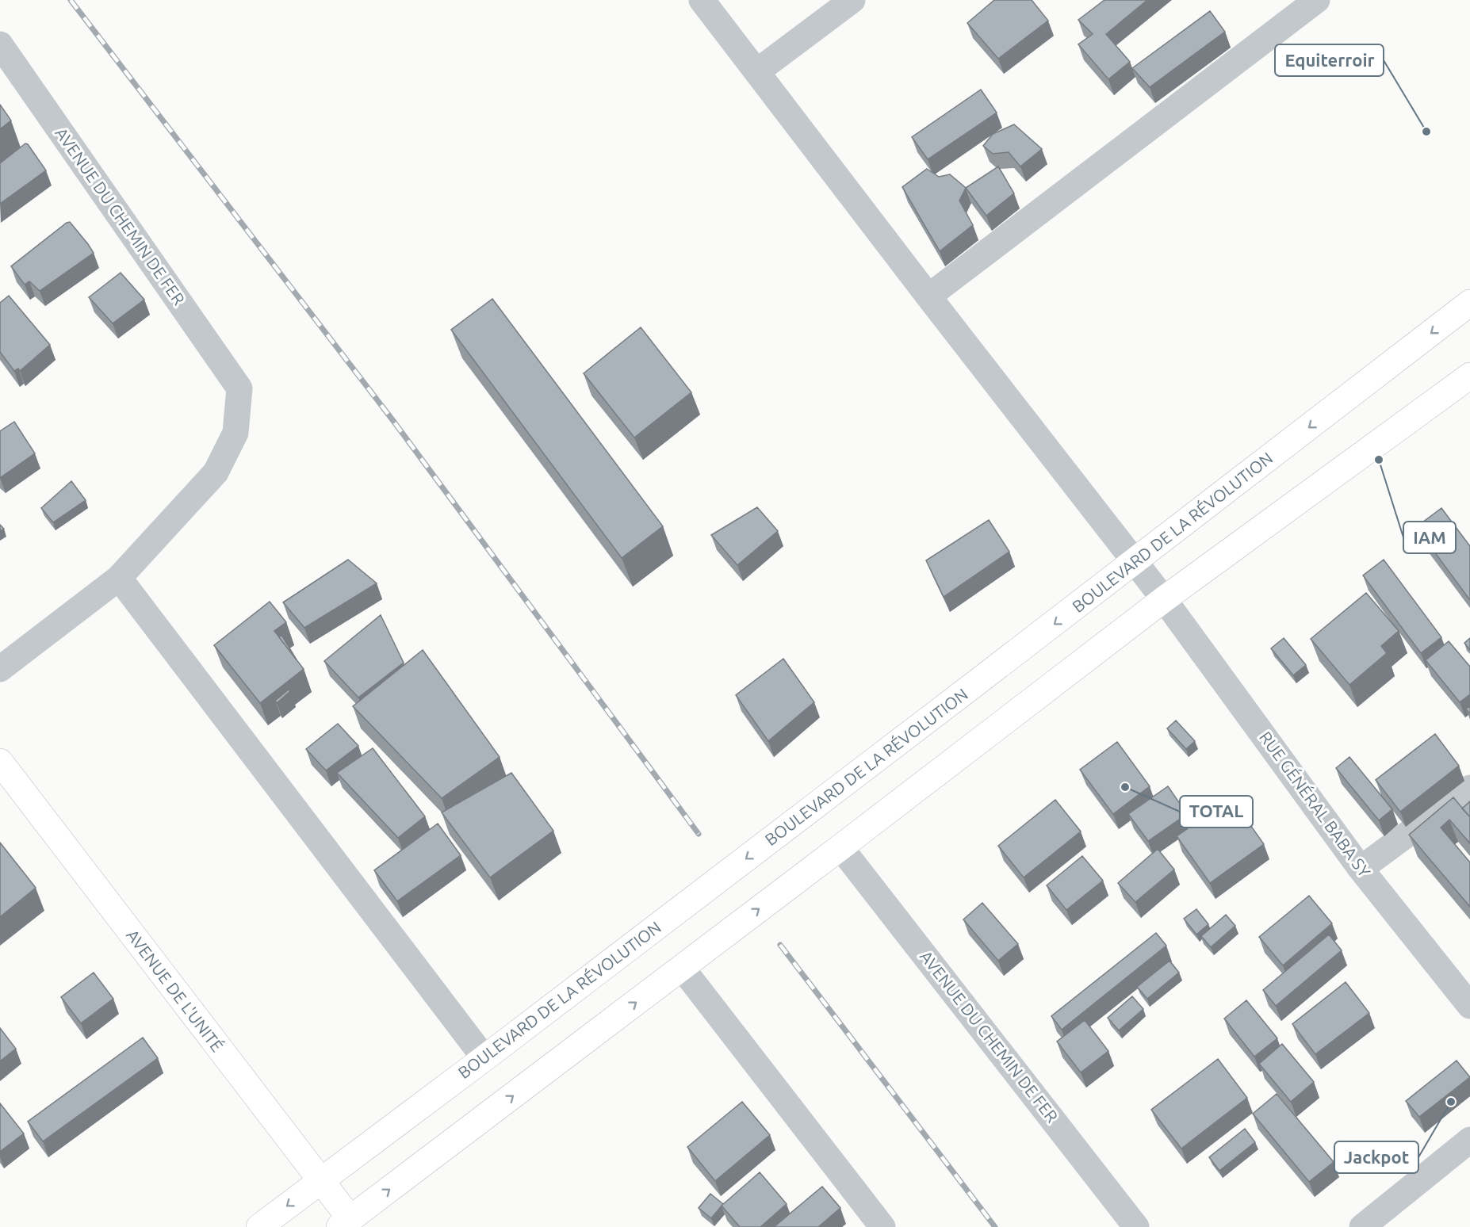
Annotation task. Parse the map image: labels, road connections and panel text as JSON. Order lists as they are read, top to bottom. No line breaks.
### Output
{"streets":{"main road":["BOULEVARD DE LA RÉVOLUTION","AVENUE DE L'UNITÉ"],"street":["AVENUE DU CHEMIN DE FER","RUE GÉNÉRAL BABA SY"]},"crossings":[["BOULEVARD DE LA RÉVOLUTION","RUE GÉNÉRAL BABA SY"],["BOULEVARD DE LA RÉVOLUTION","AVENUE DE L'UNITÉ"]],"places":["Equiterroir","IAM","TOTAL","Jackpot"]}
